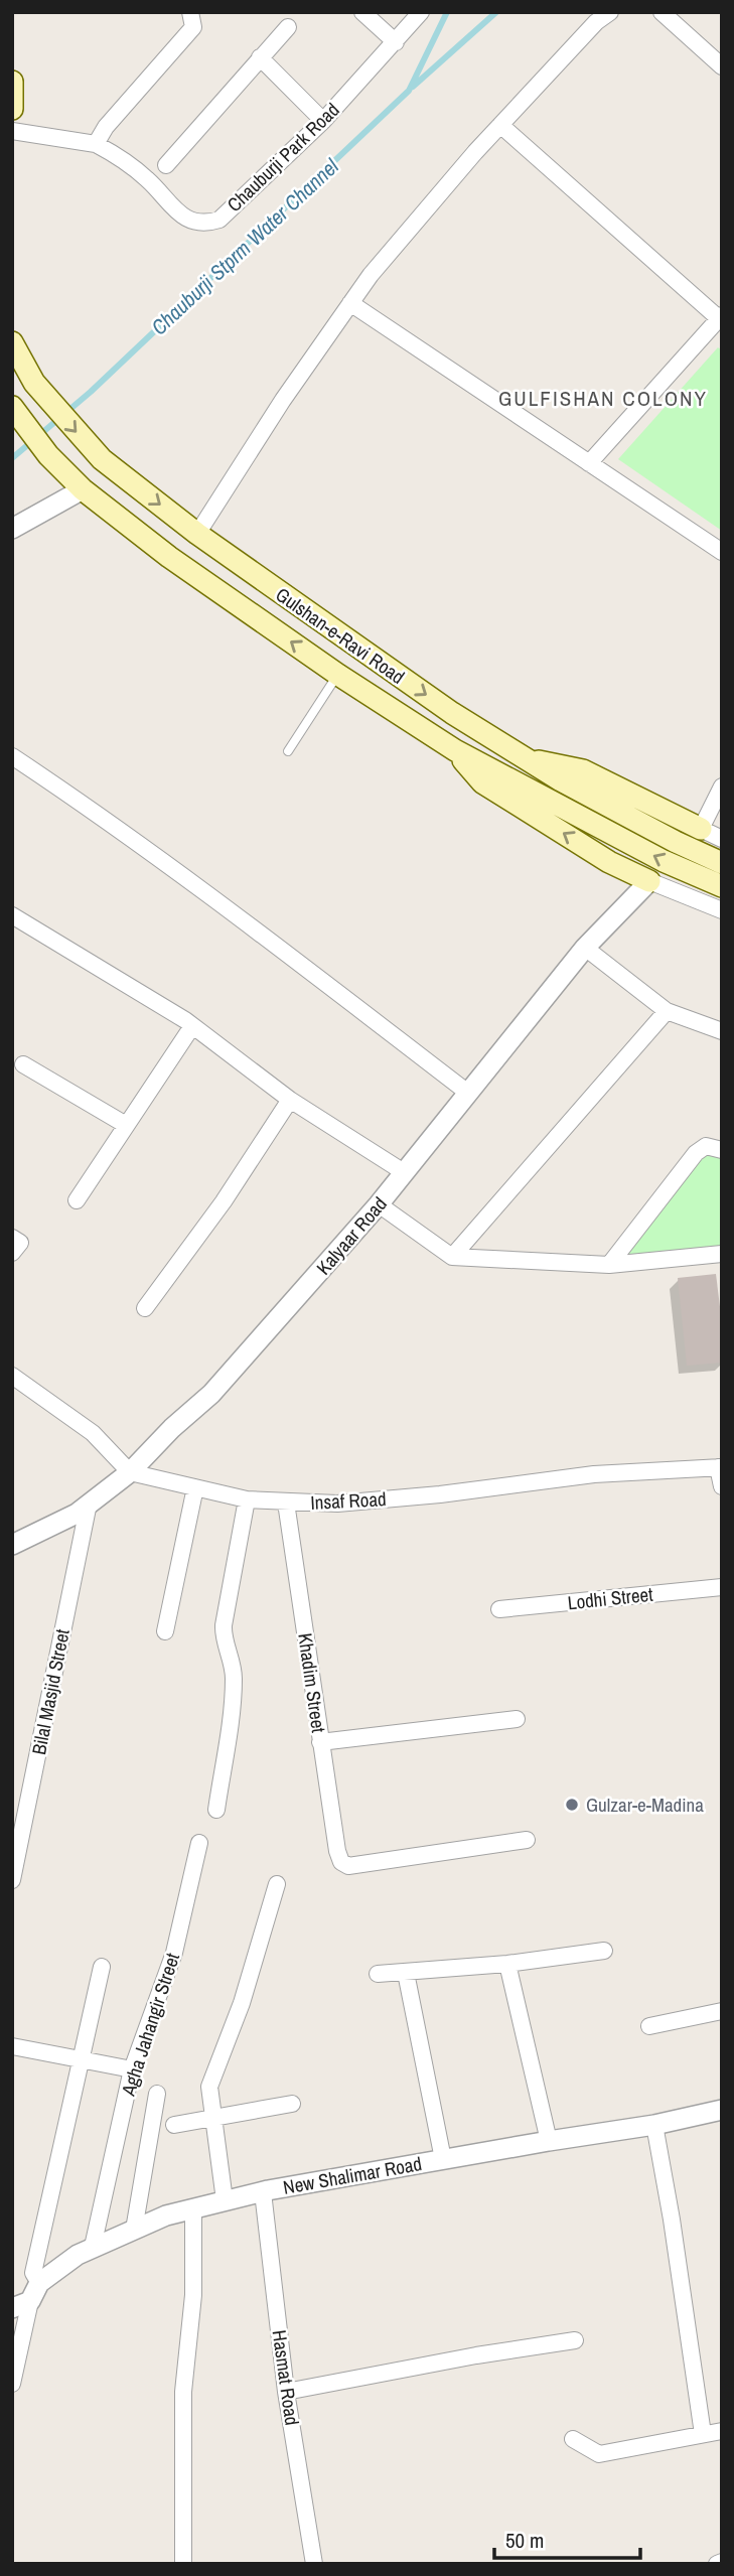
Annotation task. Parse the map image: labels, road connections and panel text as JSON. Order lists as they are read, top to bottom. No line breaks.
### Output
{"streets":{"main road":["Gulshan-e-Ravi Road"],"street":["Chauburji Park Road","Kalyaar Road","Insaf Road","Lodhi Street","Khadim Street","Bilal Masjid Street","Agha Jahangir Street","New Shalimar Road","Hasmat Road"]},"crossings":[["Kalyaar Road","Insaf Road"],["Kalyaar Road","Bilal Masjid Street"],["Insaf Road","Khadim Street"],["Agha Jahangir Street","New Shalimar Road"],["New Shalimar Road","Hasmat Road"]],"districts":["GULFISHAN COLONY"],"water":["Chauburji Stprm Water Channel"],"places":["Gulzar-e-Madina"],"scale_bar":"50 m"}
